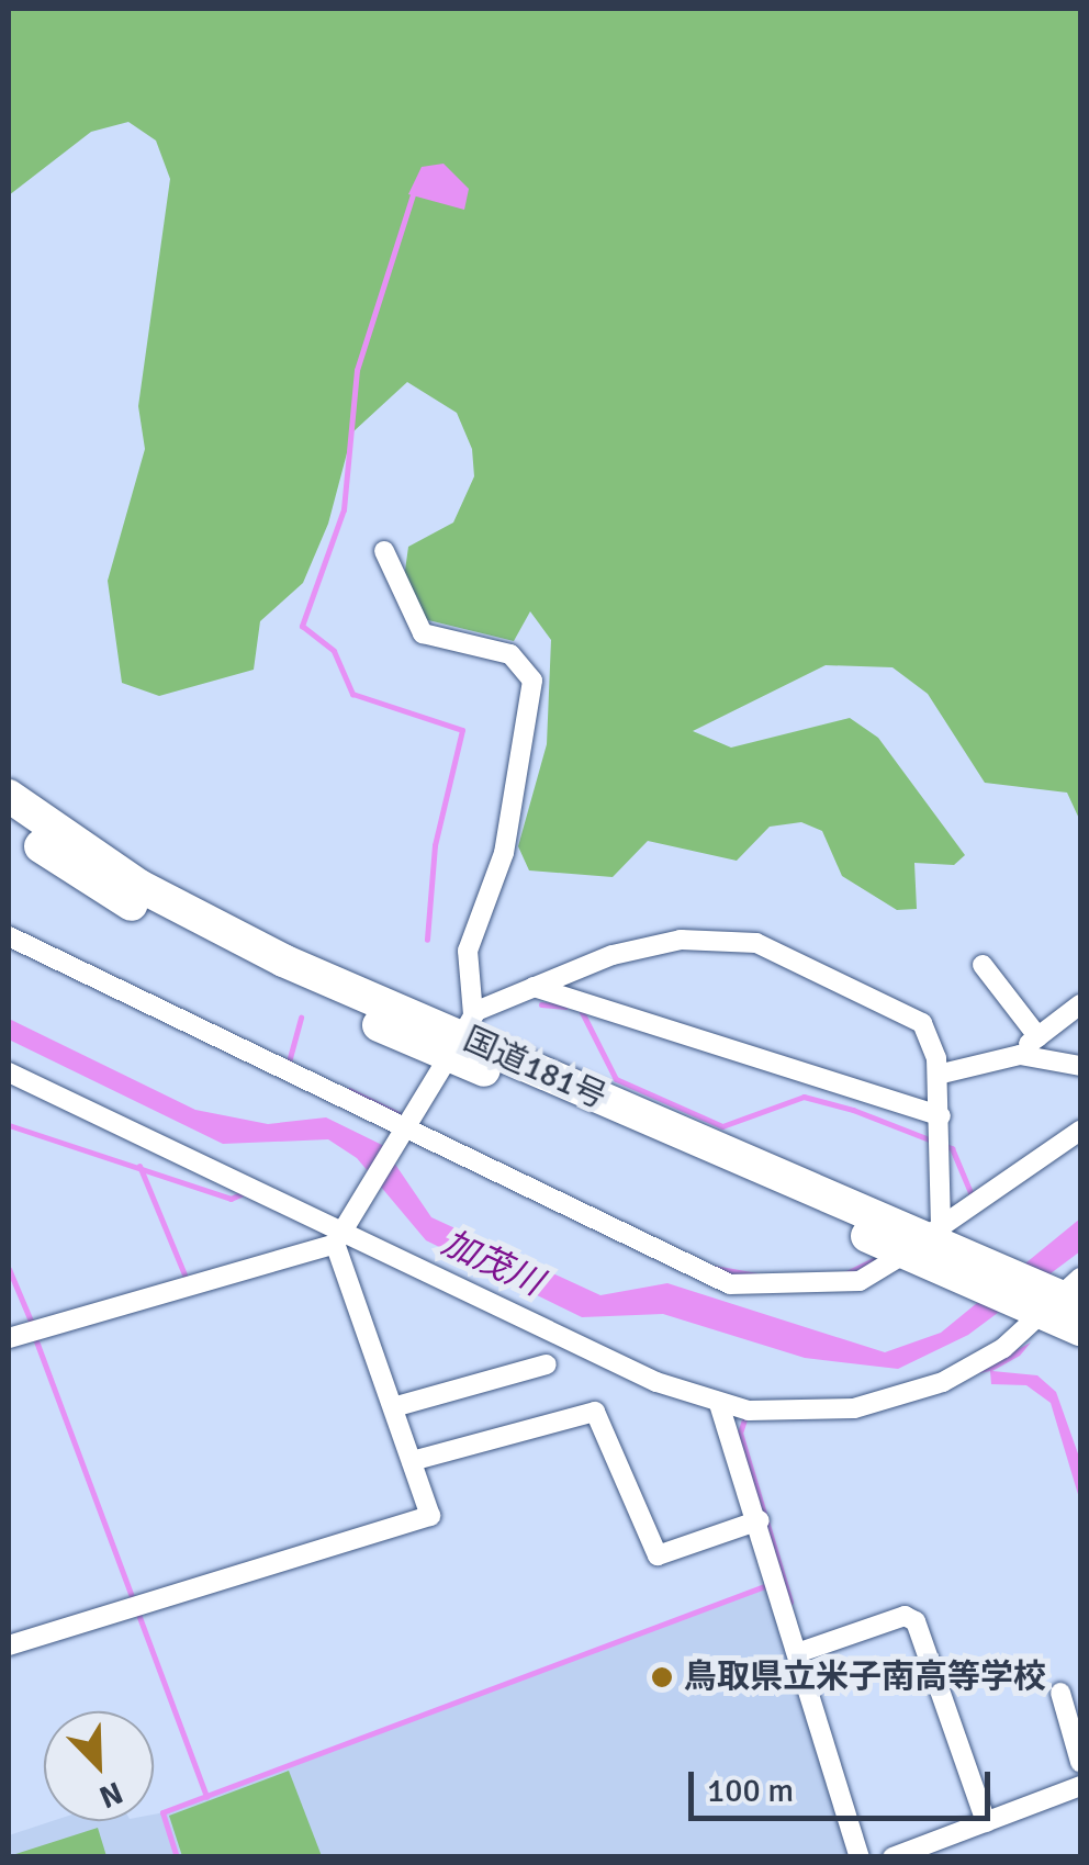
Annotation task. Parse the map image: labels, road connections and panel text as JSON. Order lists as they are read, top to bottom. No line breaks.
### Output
{"streets":{"highway":["国道181号"]},"water":["加茂川"],"places":["鳥取県立米子南高等学校"],"scale_bar":"100 m","north":"bottom right"}
